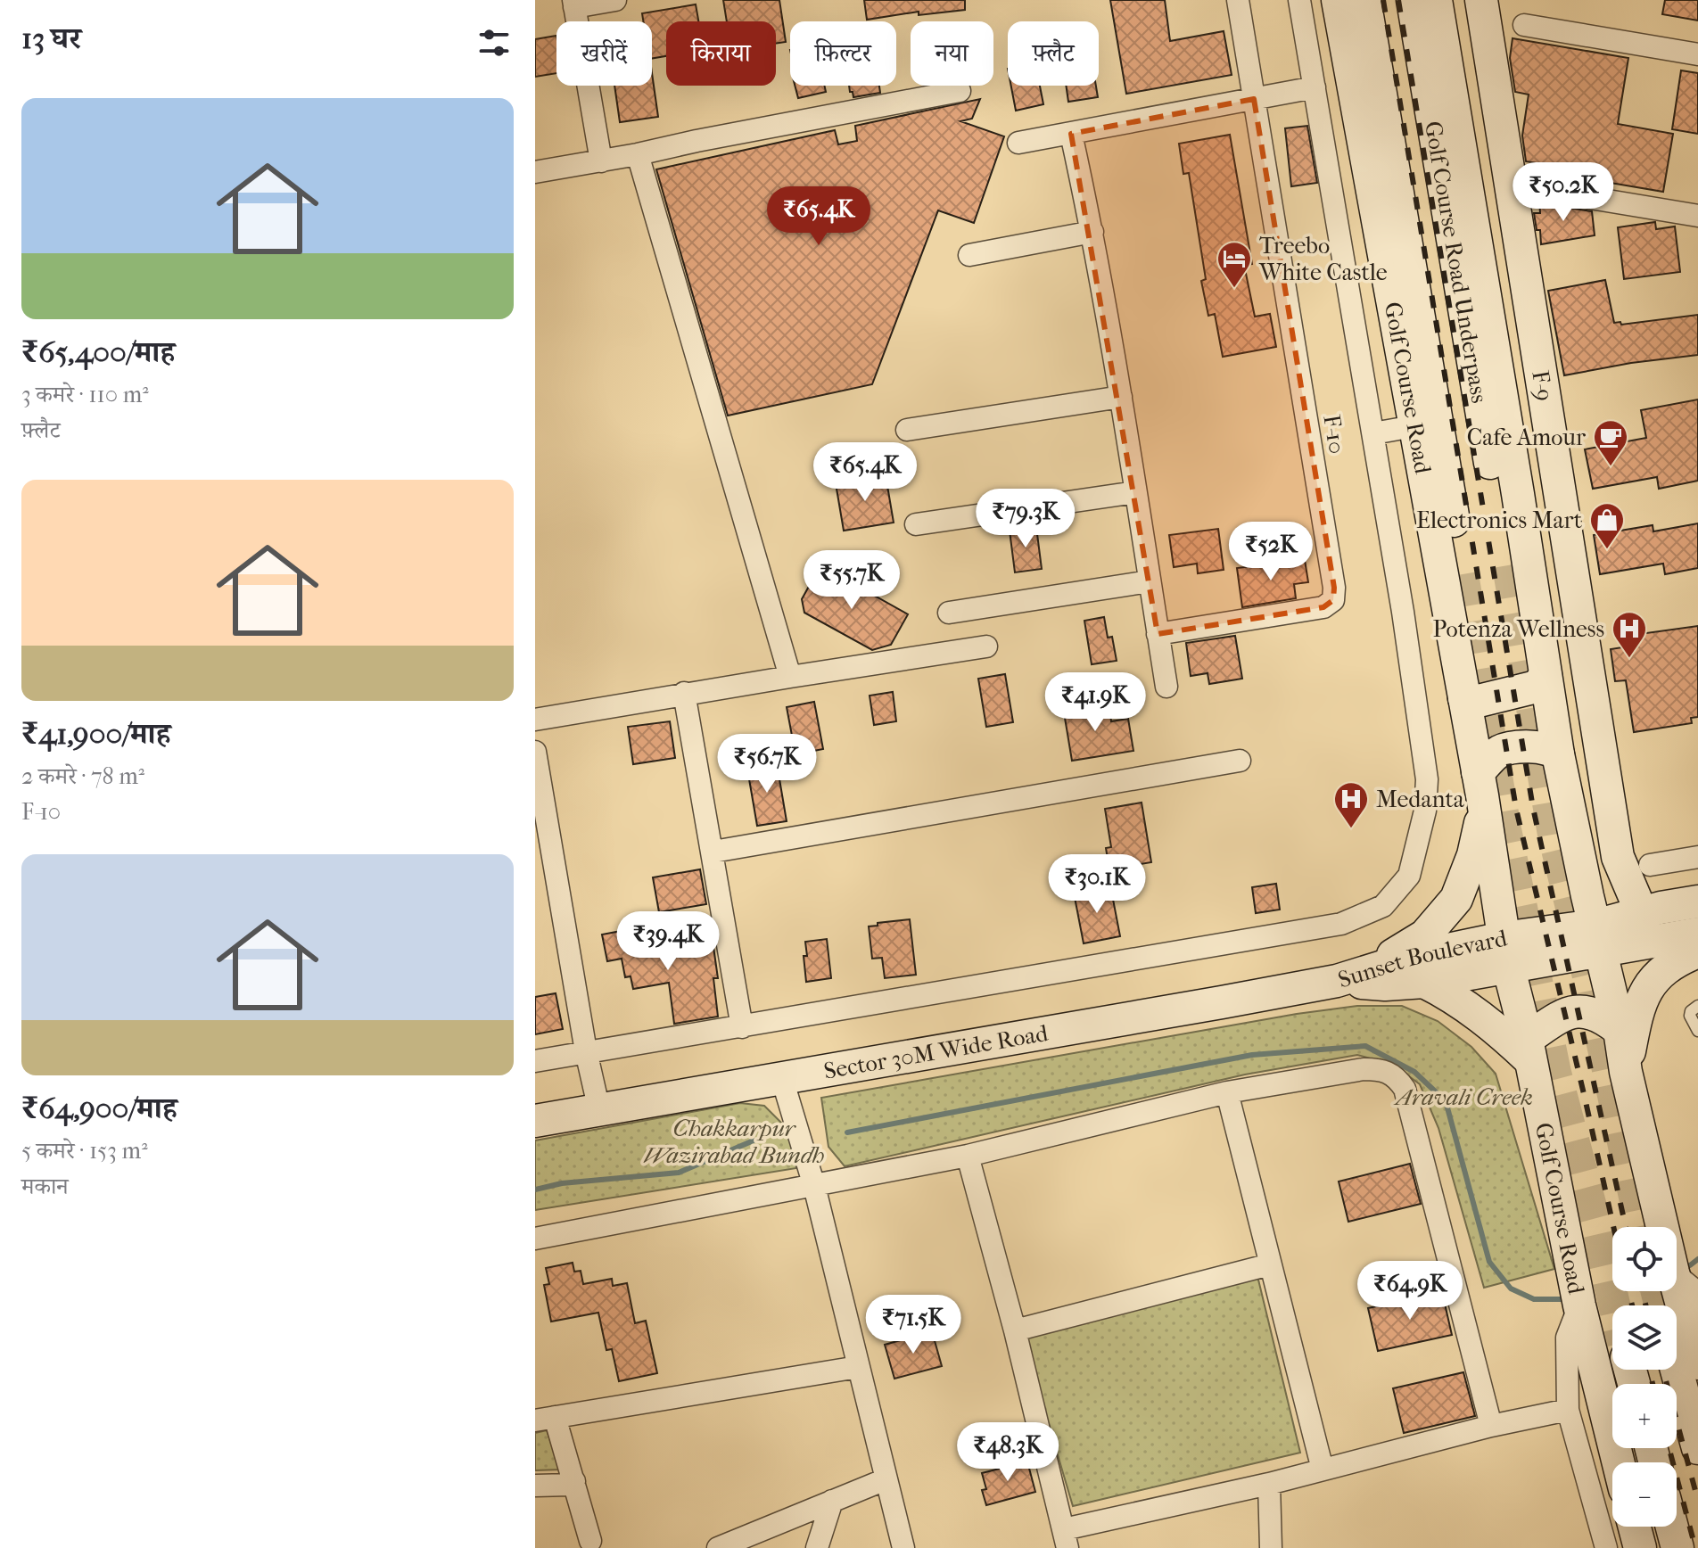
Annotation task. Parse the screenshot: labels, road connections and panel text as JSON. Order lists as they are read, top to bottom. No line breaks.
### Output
{"streets":{"street":["Golf Course Road Underpass","F-9","Golf Course Road","F-10","Sunset Boulevard","Sector 30M Wide Road"]},"crossings":[["F-9","Sunset Boulevard"],["Golf Course Road","Sunset Boulevard"],["Sunset Boulevard","Sector 30M Wide Road"]],"parks":["Aravali Creek","Chakkarpur Wazirabad Bundh"],"places":{"hotel":["Treebo White Castle"],"cafe":["Cafe Amour"],"shop":["Electronics Mart"],"hospital":["Potenza Wellness","Medanta"]},"page":{"heading":"13 घर","chip":["खरीदें","किराया","फ़िल्टर","नया","फ़्लैट"],"list":[{"name":"₹65,400/माह","note":"3 कमरे · 110 m² · फ़्लैट"},{"name":"₹41,900/माह","note":"2 कमरे · 78 m² · F-10"},{"name":"₹64,900/माह","note":"5 कमरे · 153 m² · मकान"}],"price":["₹50.2K","₹65.4K","₹65.4K","₹79.3K","₹52K","₹55.7K","₹41.9K","₹56.7K","₹30.1K","₹39.4K","₹64.9K","₹71.5K","₹48.3K"],"map_buttons":["+","−"]}}
